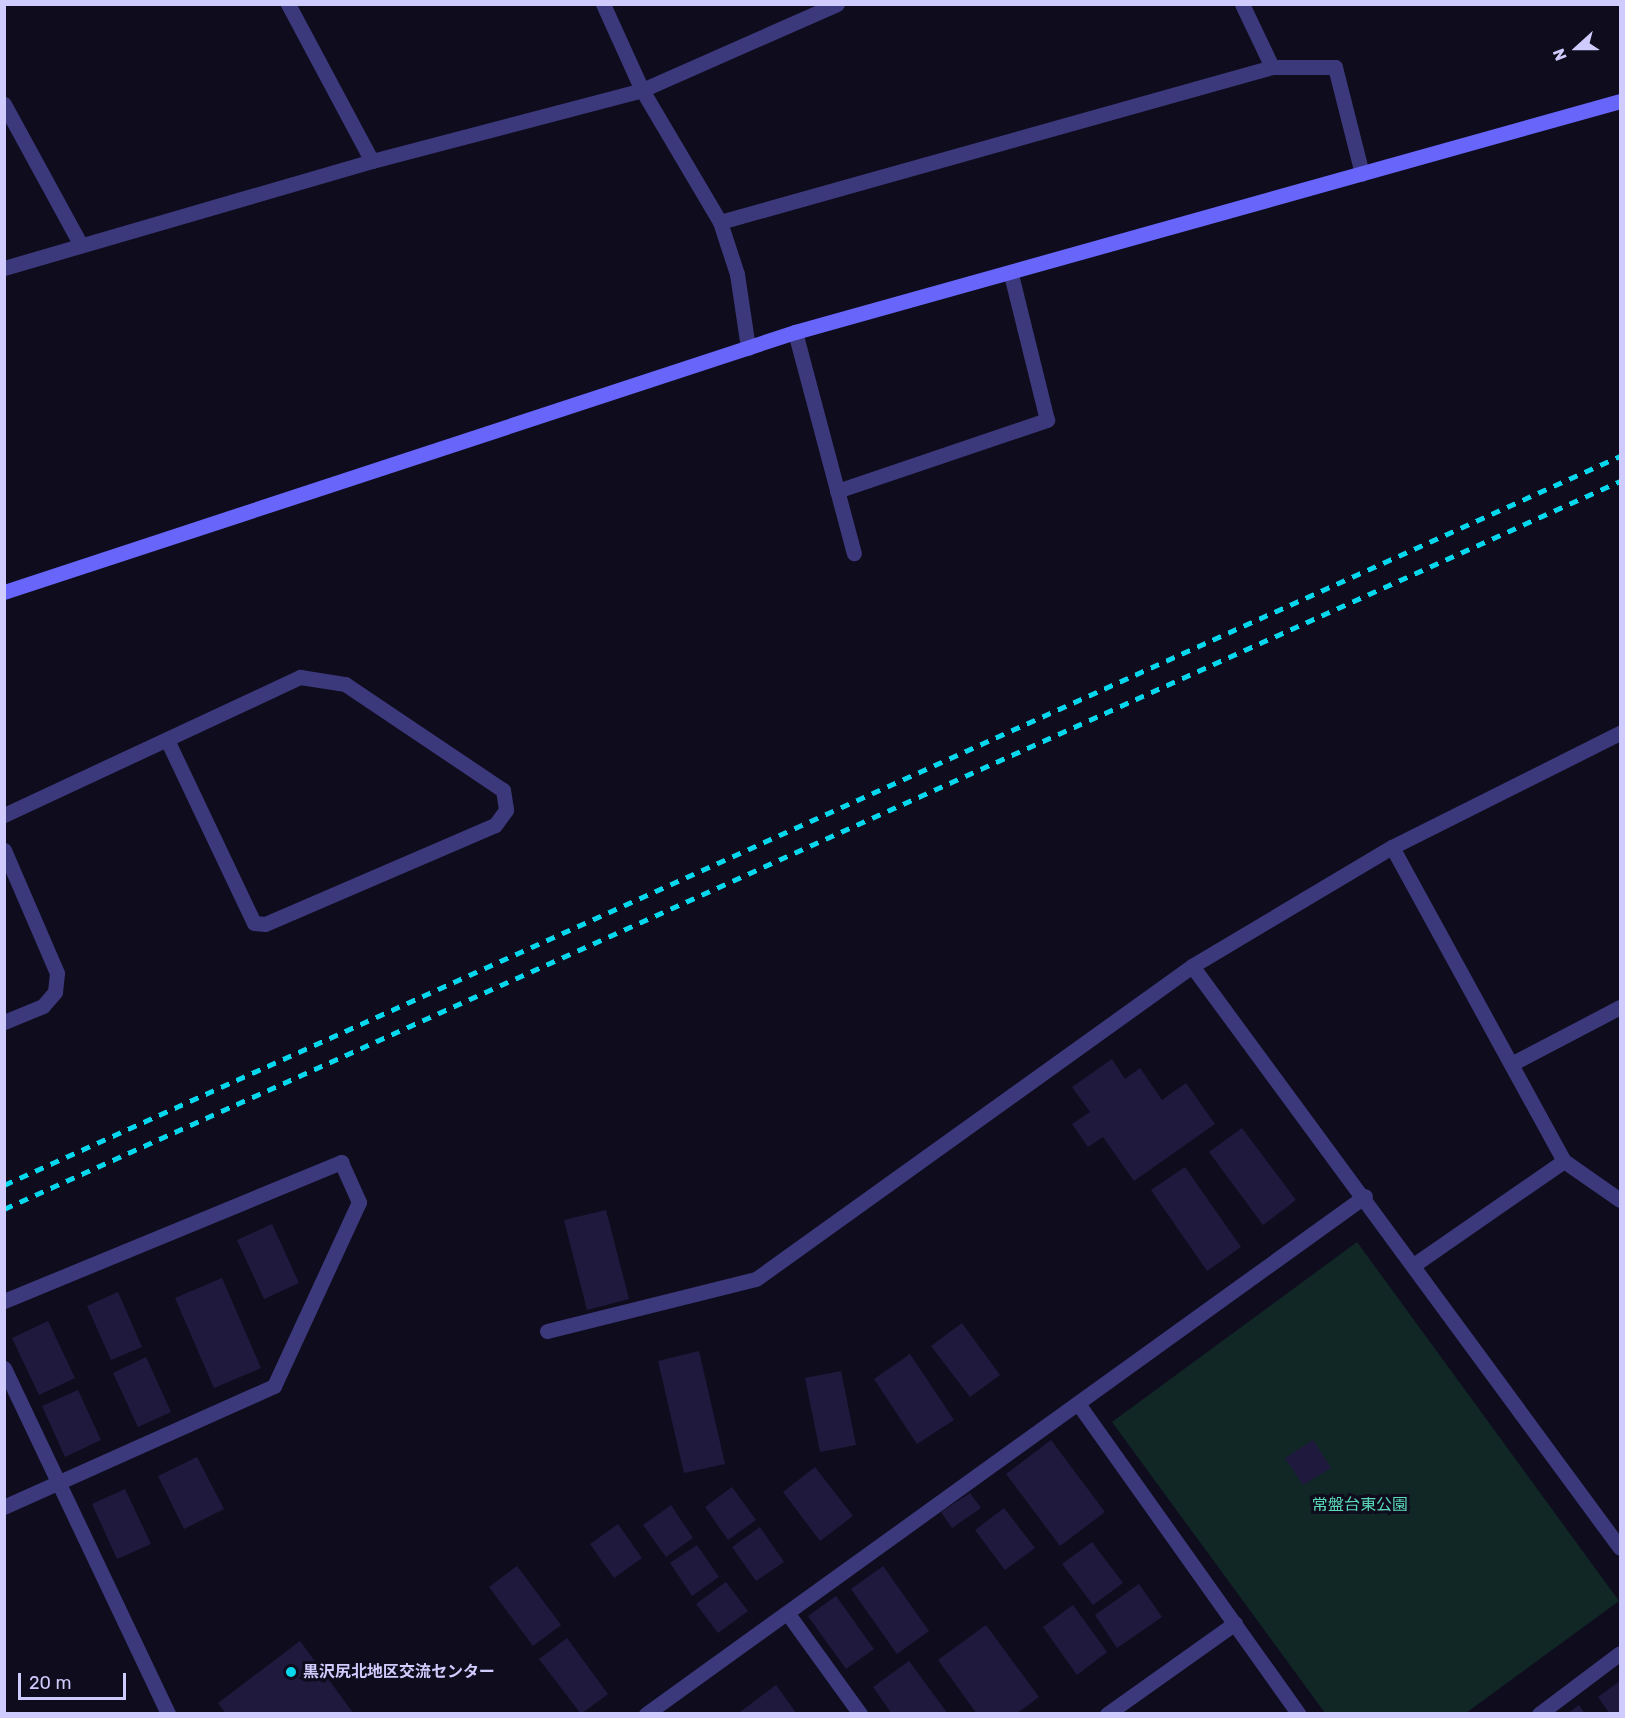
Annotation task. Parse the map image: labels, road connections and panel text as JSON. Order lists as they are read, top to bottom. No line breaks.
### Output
{"parks":["常盤台東公園"],"places":["黒沢尻北地区交流センター"],"scale_bar":"20 m","north":"left"}
